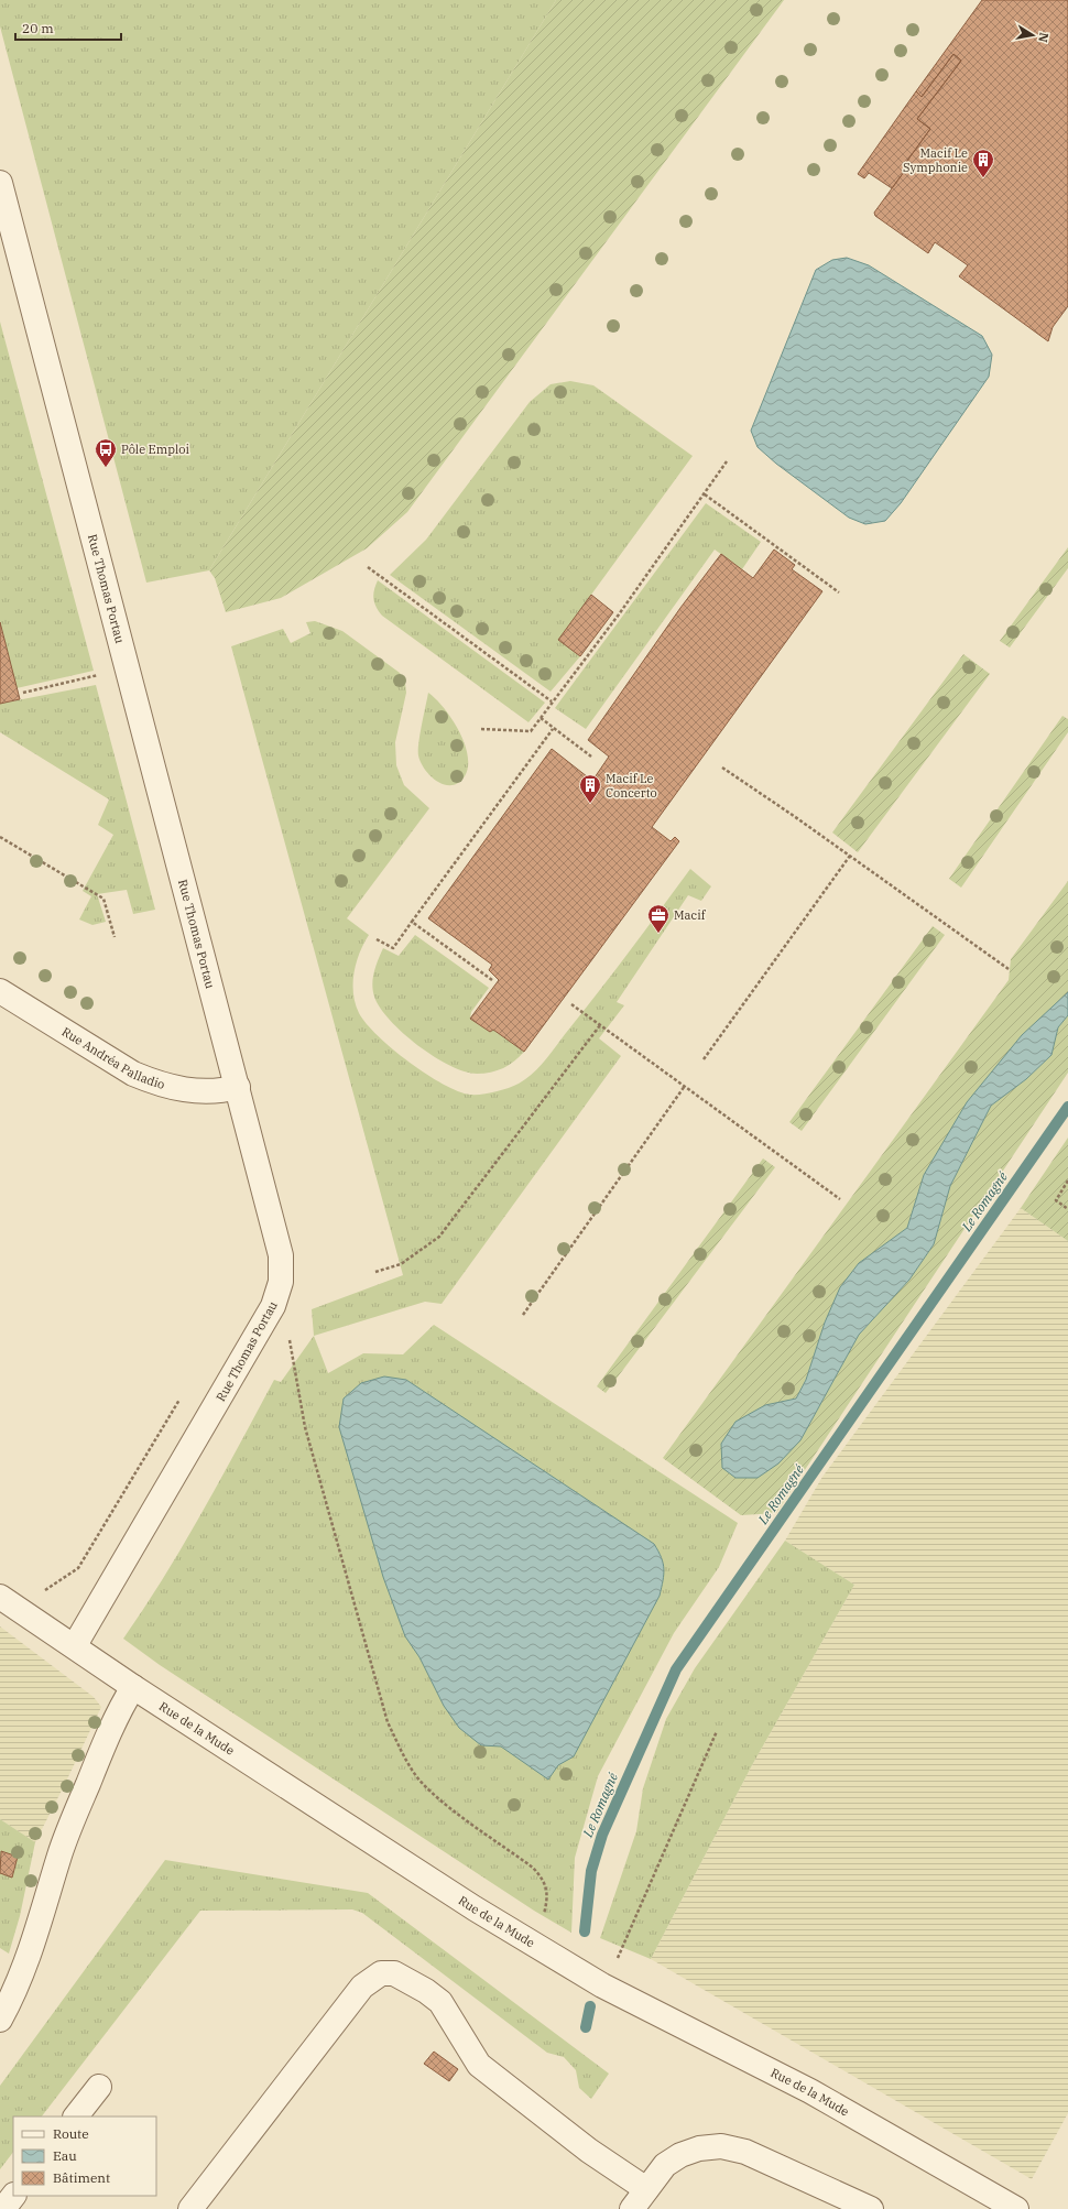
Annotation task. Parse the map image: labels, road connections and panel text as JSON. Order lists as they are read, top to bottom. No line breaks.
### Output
{"streets":{"street":["Rue Thomas Portau","Rue Andréa Palladio","Rue de la Mude"]},"crossings":[["Rue Thomas Portau","Rue Andréa Palladio"],["Rue Thomas Portau","Rue de la Mude"]],"water":["Le Romagné"],"places":{"building":["Macif Le Symphonie","Macif Le Concerto"],"bus stop":["Pôle Emploi"],"office":["Macif"]},"legend":["Route","Eau","Bâtiment"],"scale_bar":"20 m","north":"right"}
